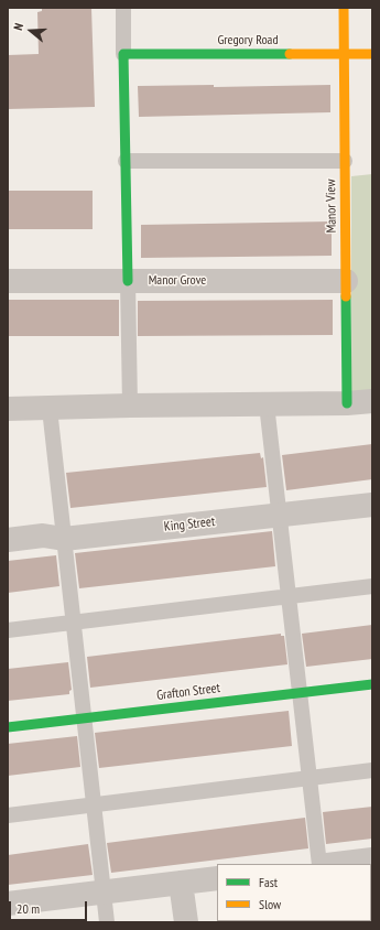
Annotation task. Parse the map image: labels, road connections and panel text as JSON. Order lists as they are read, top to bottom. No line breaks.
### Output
{"streets":{"street":["Gregory Road","Manor View","Manor Grove","King Street","Grafton Street"]},"crossings":[["Gregory Road","Manor View"],["Manor View","Manor Grove"]],"legend":["Fast","Slow"],"scale_bar":"20 m","north":"left"}
